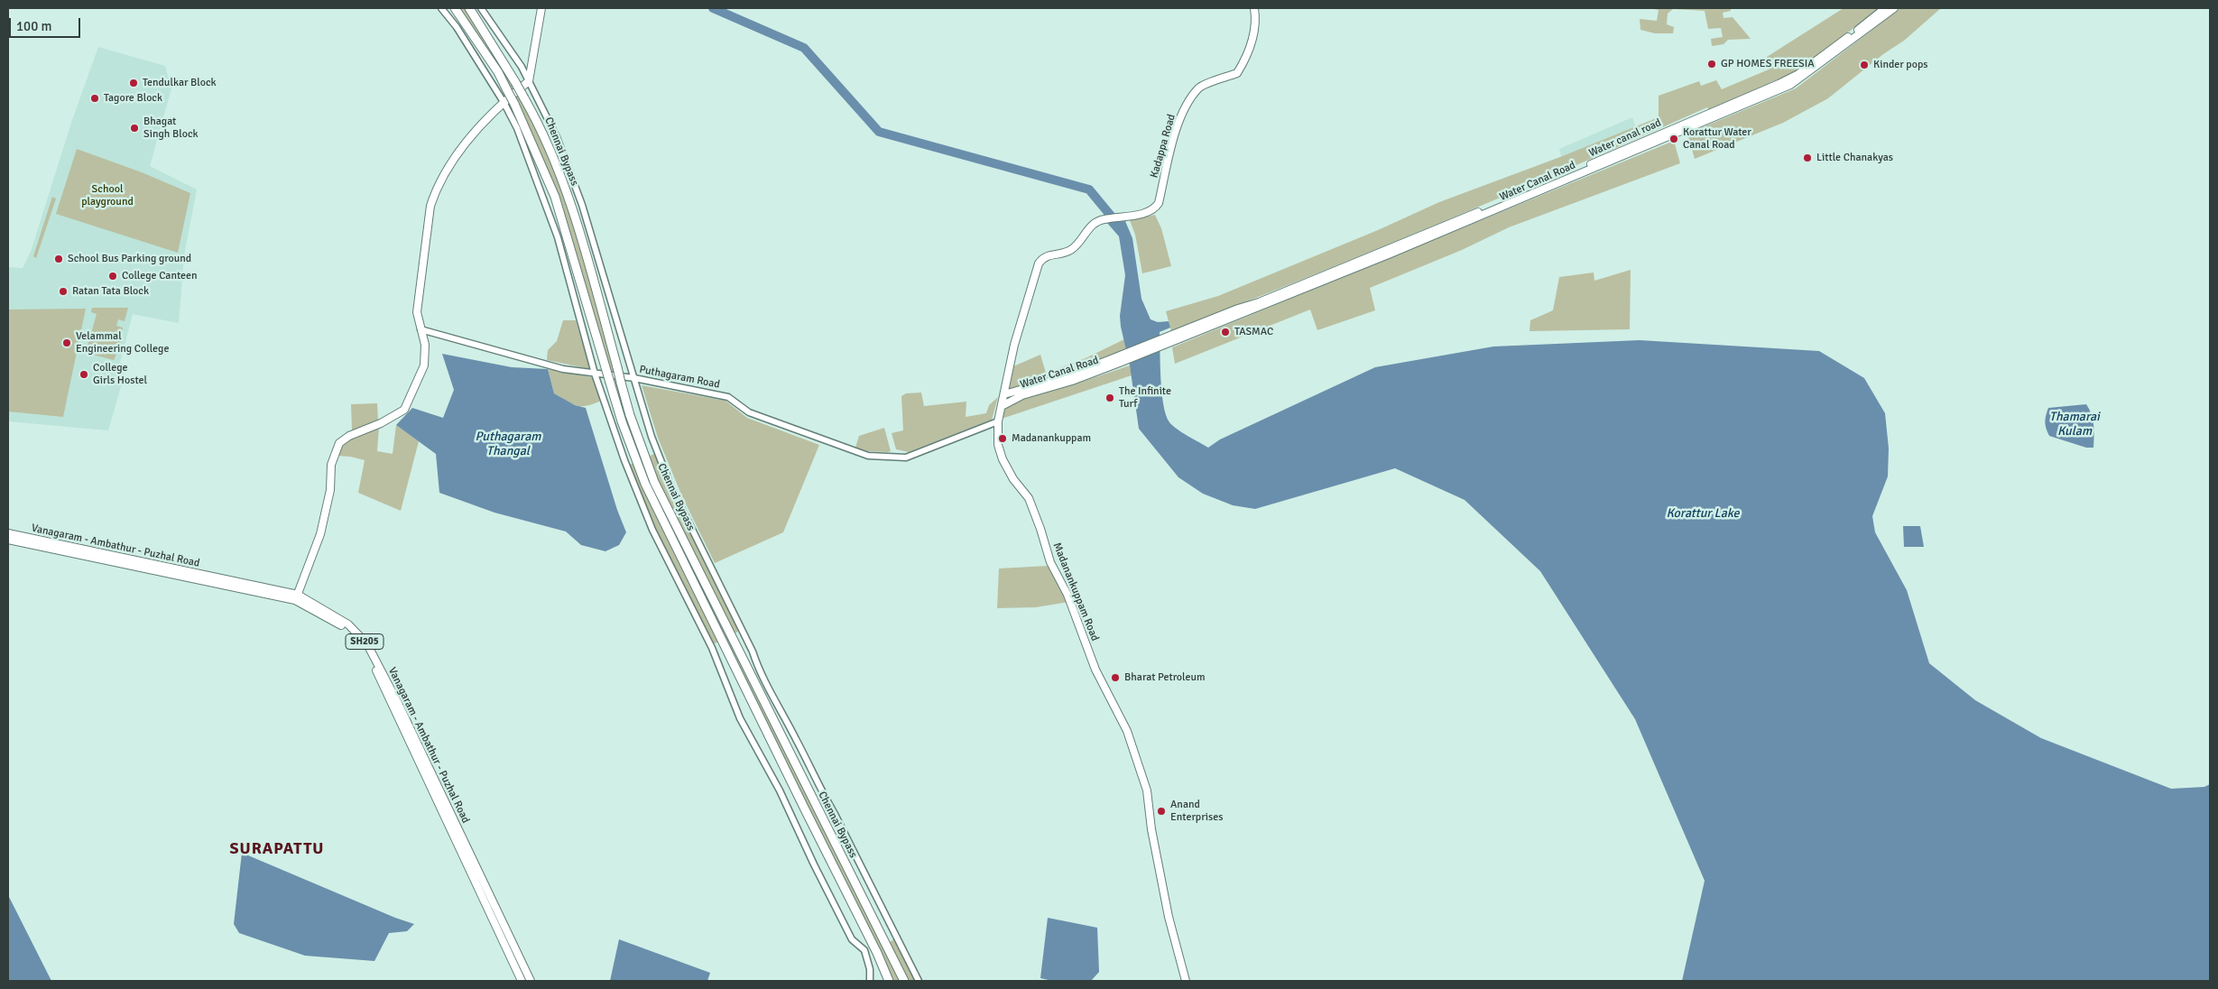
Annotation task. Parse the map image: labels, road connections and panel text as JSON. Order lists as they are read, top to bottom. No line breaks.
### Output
{"streets":{"highway":["Chennai Bypass"],"main road":["Water canal road","Kadappa Road","Water Canal Road","Vanagaram - Ambathur - Puzhal Road","Madanankuppam Road","SH205"],"street":["Puthagaram Road"]},"crossings":[["Water canal road","Water Canal Road"],["Kadappa Road","Water Canal Road"],["Puthagaram Road","Madanankuppam Road"]],"districts":["SURAPATTU"],"water":["Thamarai Kulam","Puthagaram Thangal","Korattur Lake"],"parks":["School playground"],"places":["GP HOMES FREESIA","Kinder pops","Tendulkar Block","Tagore Block","Bhagat Singh Block","Korattur Water Canal Road","Little Chanakyas","School Bus Parking ground","College Canteen","Ratan Tata Block","TASMAC","Velammal Engineering College","College Girls Hostel","The Infinite Turf","Madanankuppam","Bharat Petroleum","Anand Enterprises"],"scale_bar":"100 m"}
